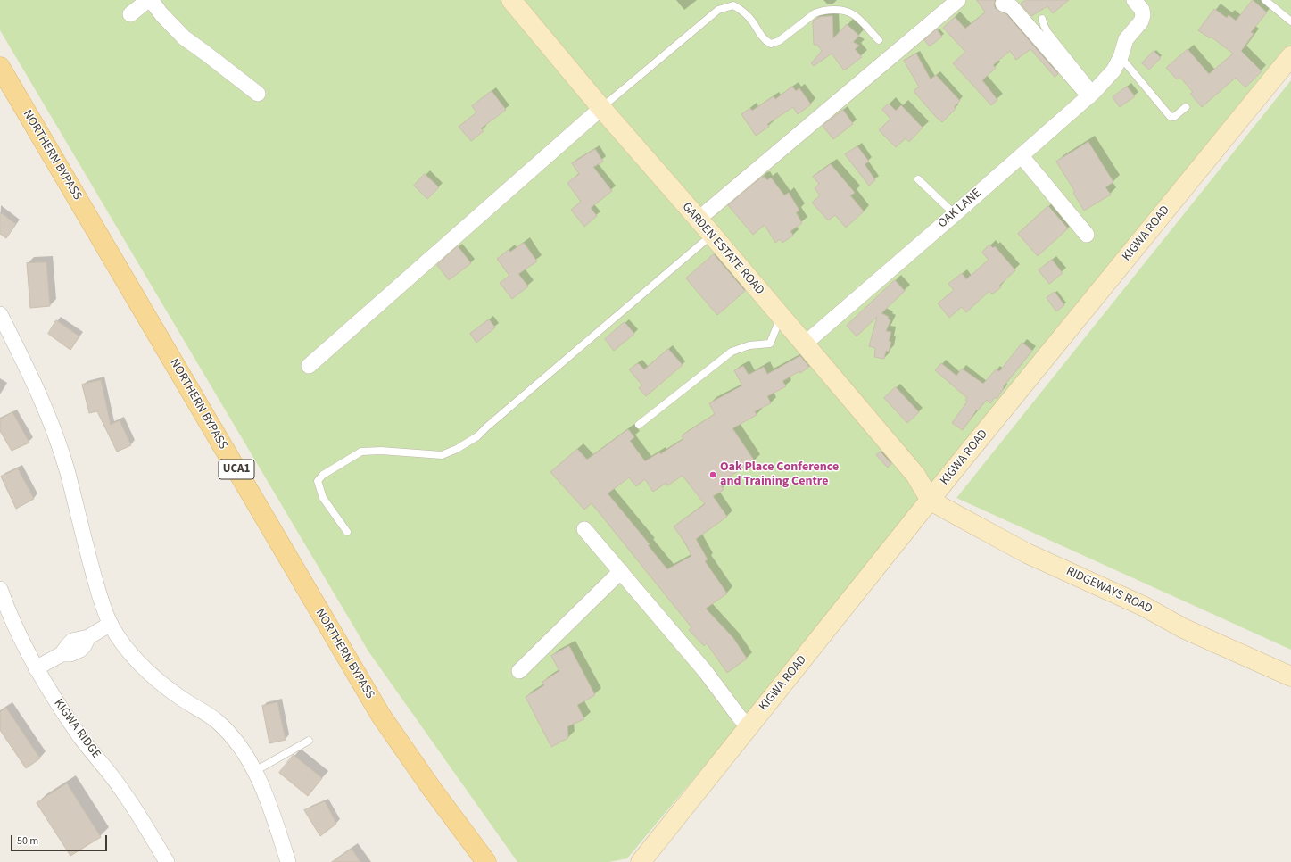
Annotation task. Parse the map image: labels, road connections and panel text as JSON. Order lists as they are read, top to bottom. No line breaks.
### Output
{"streets":{"main road":["NORTHERN BYPASS","UCA1"],"street":["OAK LANE","KIGWA ROAD","GARDEN ESTATE ROAD","RIDGEWAYS ROAD","KIGWA RIDGE"]},"crossings":[["OAK LANE","GARDEN ESTATE ROAD"],["KIGWA ROAD","GARDEN ESTATE ROAD"],["KIGWA ROAD","RIDGEWAYS ROAD"],["GARDEN ESTATE ROAD","RIDGEWAYS ROAD"]],"places":["Oak Place Conference and Training Centre"],"scale_bar":"50 m"}
